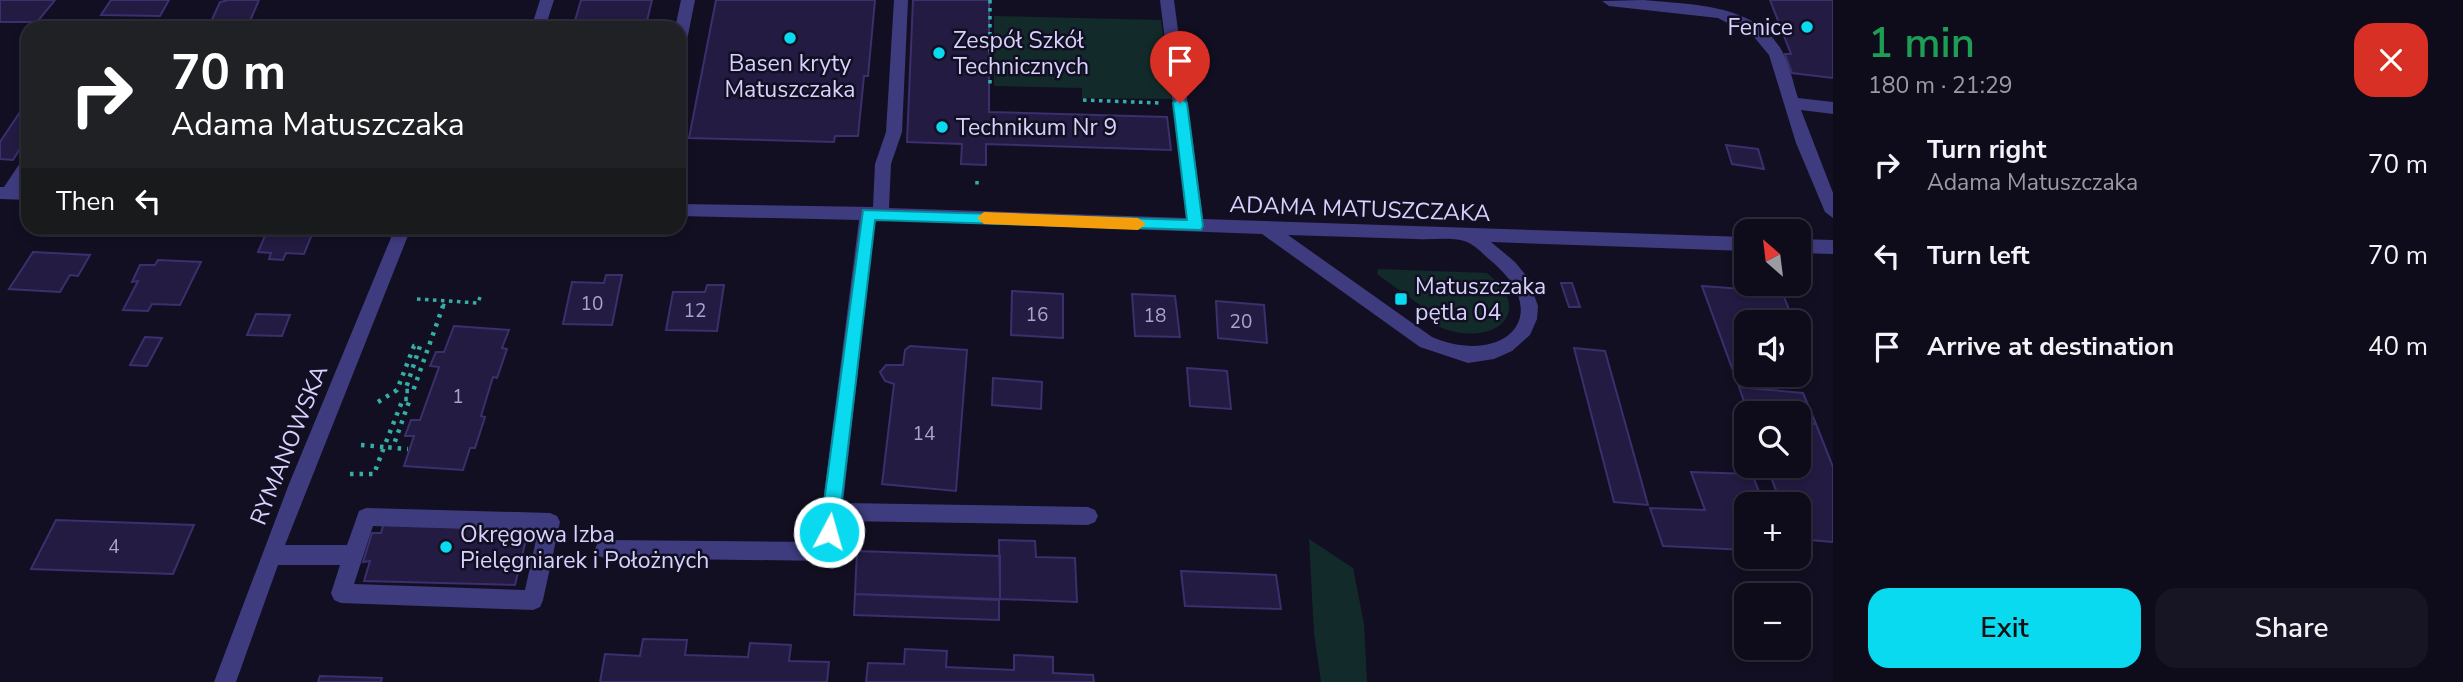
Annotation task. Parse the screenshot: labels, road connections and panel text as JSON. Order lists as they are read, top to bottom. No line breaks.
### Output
{"streets":{"street":["ADAMA MATUSZCZAKA","RYMANOWSKA"]},"places":{"other":["Fenice","Basen kryty Matuszczaka","Zespół Szkół Technicznych","Technikum Nr 9","Okręgowa Izba Pielęgniarek i Położnych"],"transit":["Matuszczaka pętla 04"]},"house_numbers":["10","12","16","18","20","1","14","4"],"north":"top left","page":{"heading":["1 min","180 m · 21:29"],"turn":["70 m","Adama Matuszczaka"],"list":[{"name":"Turn right","note":"Adama Matuszczaka","value":"70 m"},{"name":"Turn left","value":"70 m"},{"name":"Arrive at destination","value":"40 m"}],"then":"Then","map_buttons":["+","−"],"buttons":["Exit","Share"]}}
